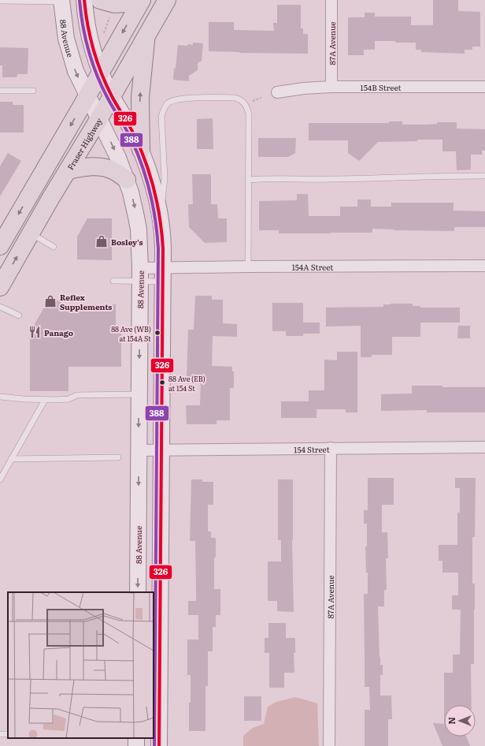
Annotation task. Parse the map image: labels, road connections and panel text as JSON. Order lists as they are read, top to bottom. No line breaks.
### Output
{"streets":{"main road":["88 Avenue","Fraser Highway"],"street":["87A Avenue","154B Street","154A Street","154 Street"]},"crossings":[["88 Avenue","Fraser Highway"],["88 Avenue","154A Street"],["88 Avenue","154 Street"],["87A Avenue","154B Street"],["87A Avenue","154 Street"]],"places":{"shop":["Bosley's","Reflex Supplements"],"restaurant":["Panago"],"other":["88 Ave (WB) at 154A St","88 Ave (EB) at 154 St"]},"lines":["transit line 326","transit line 388"],"north":"left"}
